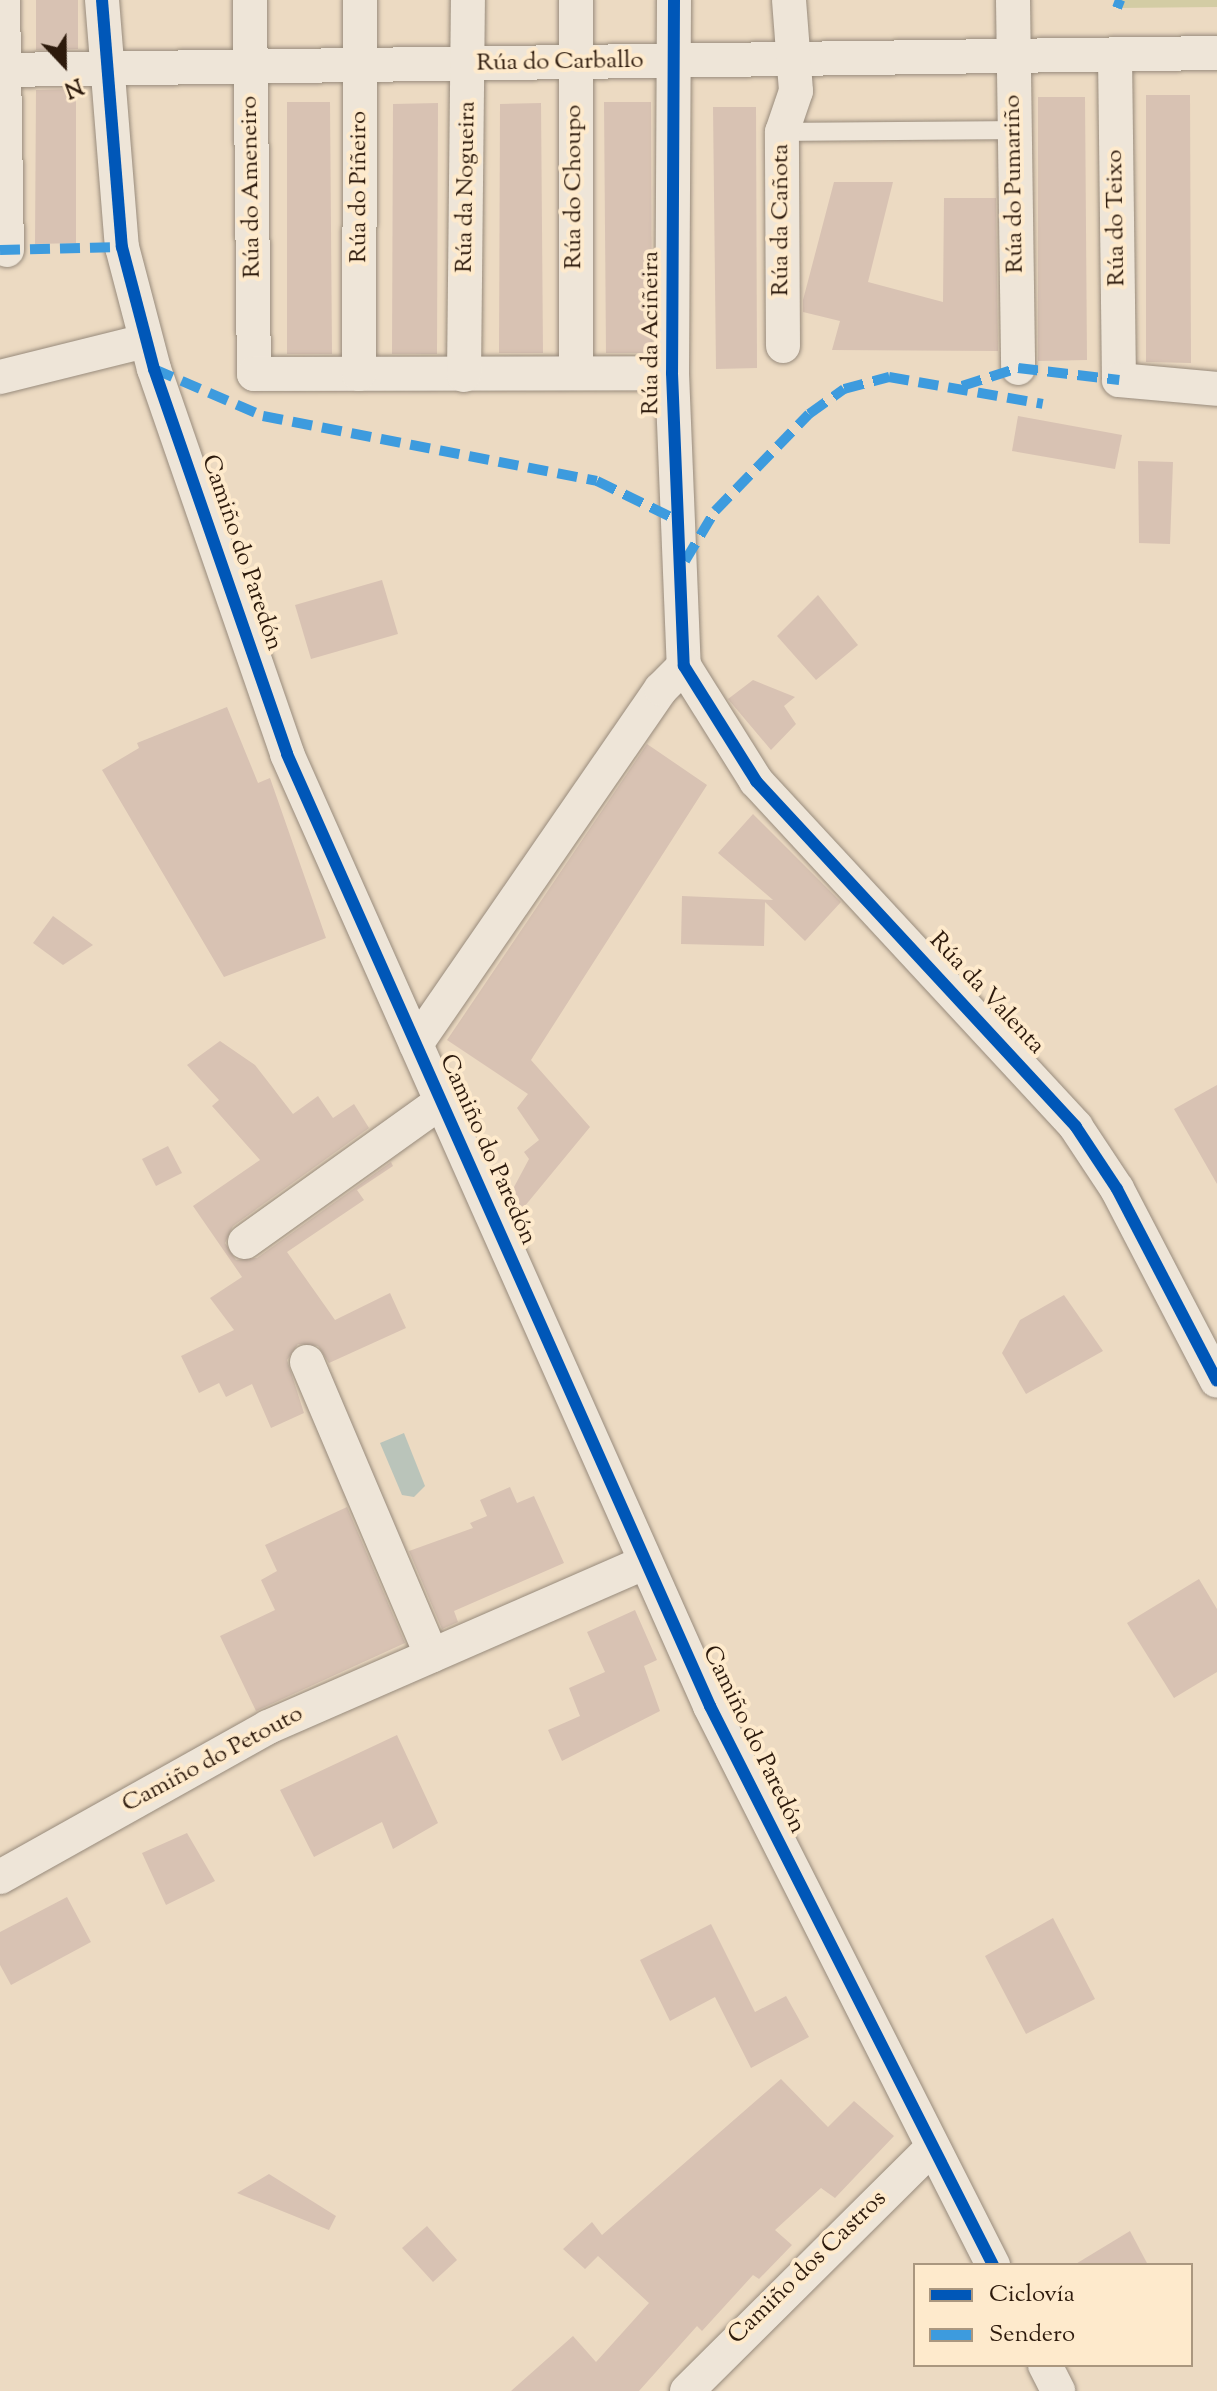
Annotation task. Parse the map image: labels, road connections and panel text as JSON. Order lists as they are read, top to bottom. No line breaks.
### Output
{"streets":{"street":["Rúa do Carballo","Rúa do Pumariño","Rúa do Ameneiro","Rúa do Piñeiro","Rúa da Nogueira","Rúa do Choupo","Rúa do Teixo","Rúa da Cañota","Rúa da Aciñeira","Camiño do Paredón","Rúa da Valenta","Camiño do Petouto","Camiño dos Castros"]},"crossings":[["Rúa do Carballo","Rúa do Pumariño"],["Rúa do Carballo","Rúa do Ameneiro"],["Rúa do Carballo","Rúa do Piñeiro"],["Rúa do Carballo","Rúa da Nogueira"],["Rúa do Carballo","Rúa do Choupo"],["Rúa do Carballo","Rúa do Teixo"],["Rúa do Carballo","Rúa da Cañota"],["Rúa do Carballo","Rúa da Aciñeira"],["Rúa do Carballo","Camiño do Paredón"],["Rúa do Ameneiro","Rúa do Piñeiro"],["Rúa da Aciñeira","Rúa da Valenta"],["Camiño do Paredón","Camiño do Petouto"],["Camiño do Paredón","Camiño dos Castros"]],"legend":["Ciclovía","Sendero"],"north":"bottom"}
